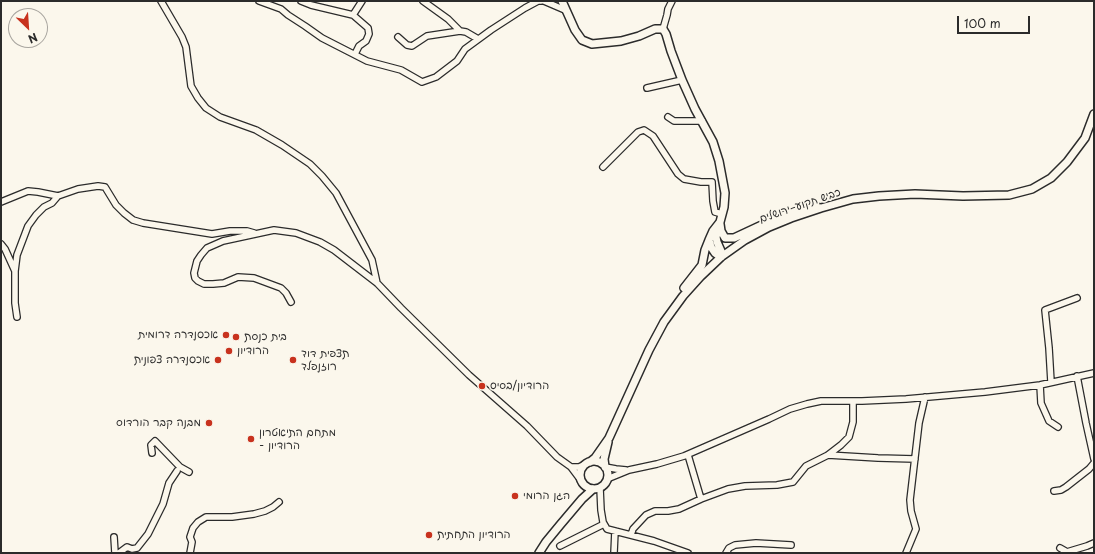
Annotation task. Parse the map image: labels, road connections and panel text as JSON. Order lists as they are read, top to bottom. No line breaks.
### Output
{"streets":{"main road":["כביש תקוע–ירושלים"]},"places":["אכסנדרה דרומית","בית כנסת","הרודיון","אכסנדרה צפונית","תצפית דוד רוזנפלד","הרודיון/בסיס","מבנה קבר הורדוס","מתחם התיאטרון - הרודיון","הגן הרומי","הרודיון התחתית"],"scale_bar":"100 m","north":"bottom right"}
